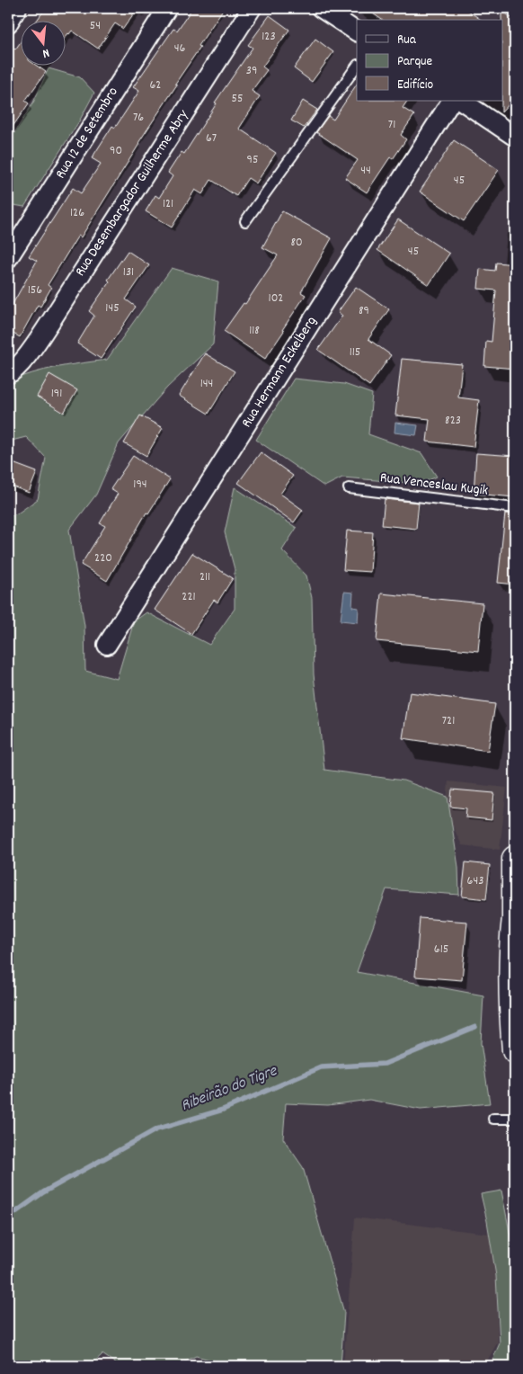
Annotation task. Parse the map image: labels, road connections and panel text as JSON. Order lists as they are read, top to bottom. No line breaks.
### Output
{"streets":{"street":["Rua 12 de Setembro","Rua Desembargador Guilherme Abry","Rua Hermann Eckelberg"],"lane":["Rua Venceslau Kugik"]},"water":["Ribeirão do Tigre"],"house_numbers":["54","123","46","39","62","55","76","71","67","90","95","44","45","121","126","80","45","131","156","102","145","89","118","115","144","191","823","194","220","211","221","721","643","615"],"legend":["Rua","Parque","Edifício"],"north":"bottom"}
